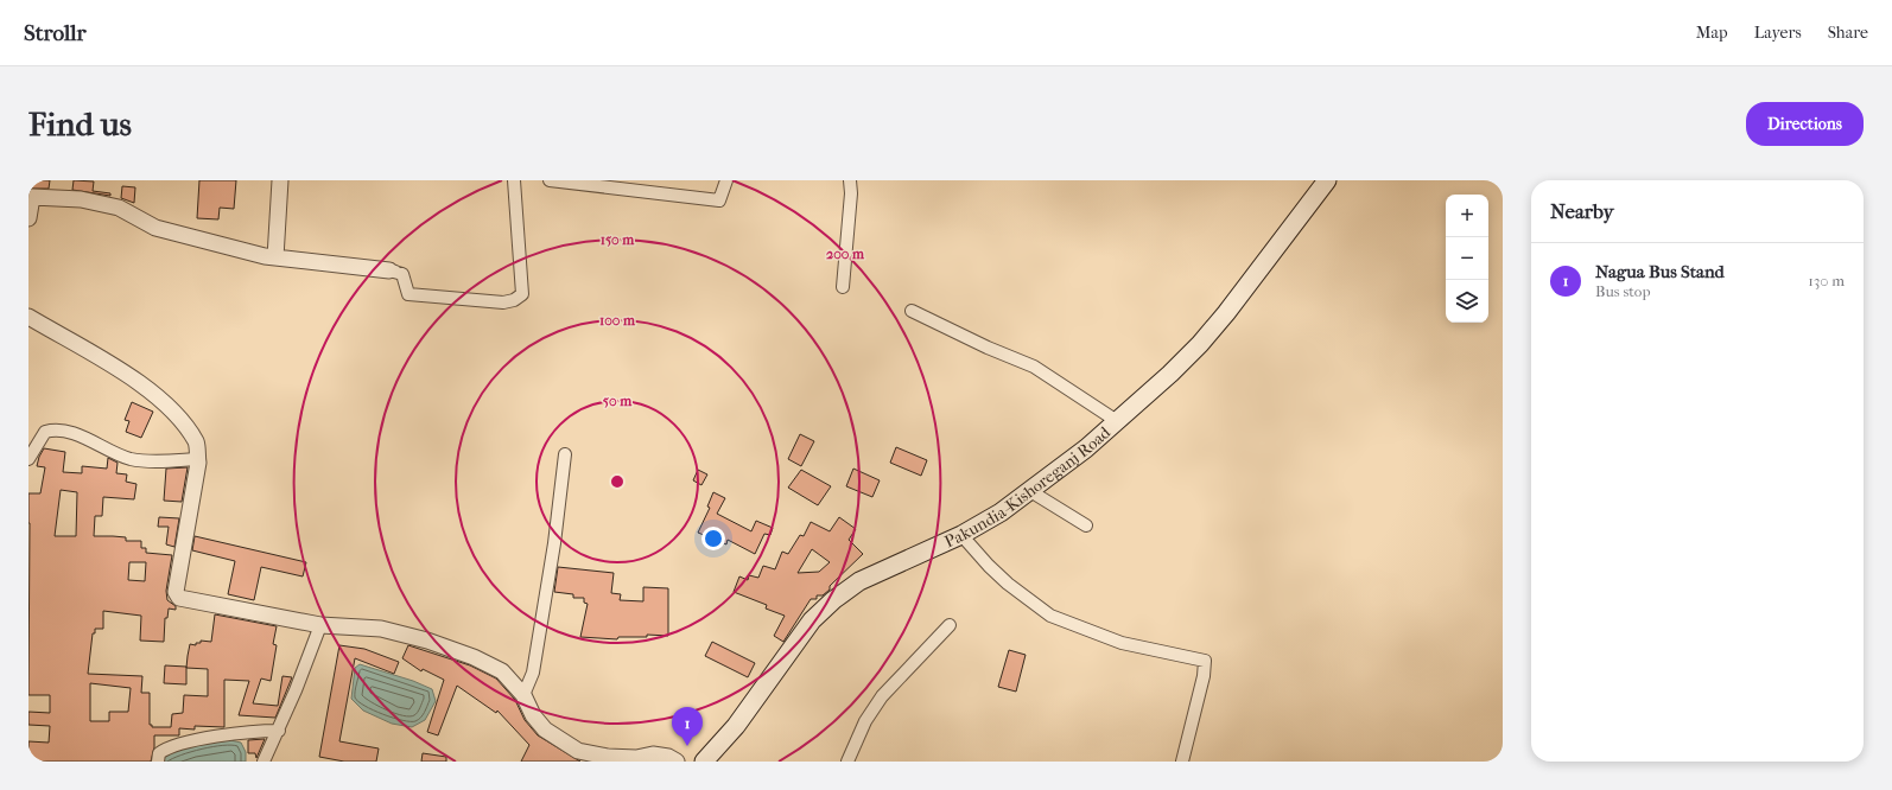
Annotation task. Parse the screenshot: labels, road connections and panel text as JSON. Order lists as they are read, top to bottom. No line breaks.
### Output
{"streets":{"main road":["Pakundia-Kishoreganj Road"]},"page":{"header":"Strollr","nav":["Map","Layers","Share"],"buttons":"Directions","title":"Find us","heading":"Nearby","map_buttons":["+","−"],"list":[{"mark":"1","name":"Nagua Bus Stand","note":"Bus stop","value":"130 m"}],"pins":"1"},"rings":["150 m","200 m","100 m","50 m"]}
